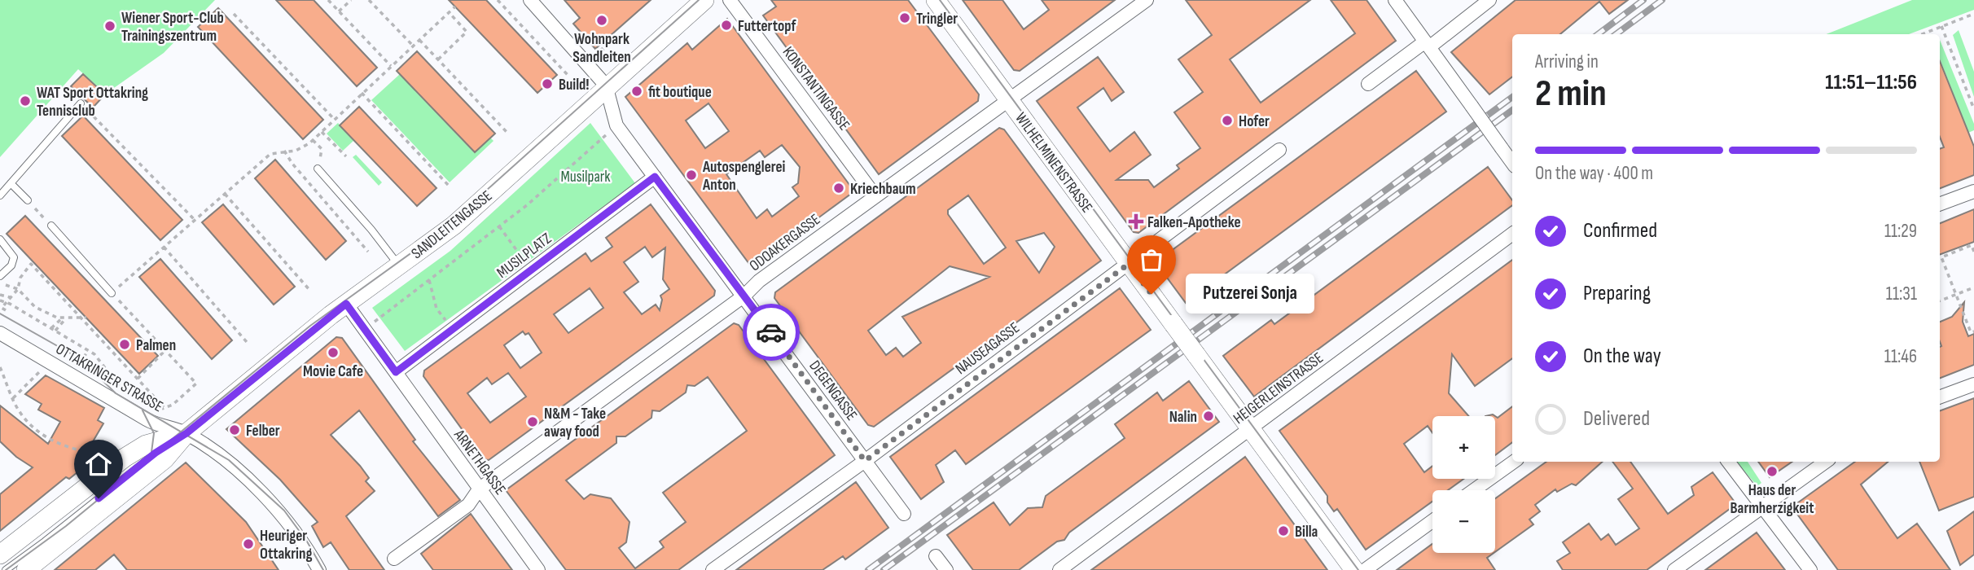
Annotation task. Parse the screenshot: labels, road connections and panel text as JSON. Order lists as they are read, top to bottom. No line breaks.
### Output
{"streets":{"main road":["WILHELMINENSTRASSE","SANDLEITENGASSE"],"street":["KONSTANTINGASSE","ODOAKERGASSE","MUSILPLATZ","NAUSEAGASSE","OTTAKRINGER STRASSE","HEIGERLEINSTRASSE","DEGENGASSE","ARNETHGASSE"]},"crossings":[["KONSTANTINGASSE","ODOAKERGASSE"],["WILHELMINENSTRASSE","ODOAKERGASSE"],["WILHELMINENSTRASSE","NAUSEAGASSE"],["WILHELMINENSTRASSE","HEIGERLEINSTRASSE"],["SANDLEITENGASSE","OTTAKRINGER STRASSE"],["ODOAKERGASSE","DEGENGASSE"],["ODOAKERGASSE","ARNETHGASSE"],["MUSILPLATZ","DEGENGASSE"],["MUSILPLATZ","ARNETHGASSE"],["NAUSEAGASSE","DEGENGASSE"]],"parks":["Musilpark"],"places":{"other":["Tringler","Wohnpark Sandleiten","Futtertopf","Wiener Sport-Club Trainingszentrum","Build!","fit boutique","WAT Sport Ottakring Tennisclub","Hofer","Autospenglerei Anton","Kriechbaum","Putzerei Sonja","Palmen","Movie Cafe","Nalin","N&M - Take away food","Felber","Haus der Barmherzigkeit","Billa","Heuriger Ottakring"],"health":["Falken-Apotheke"]},"page":{"heading":["2 min","Arriving in","11:51–11:56"],"bar":"On the way · 400 m","list":[["Confirmed","11:29"],["Preparing","11:31"],["On the way","11:46"],"Delivered"],"bubble":"Putzerei Sonja","map_buttons":["+","−"]}}
